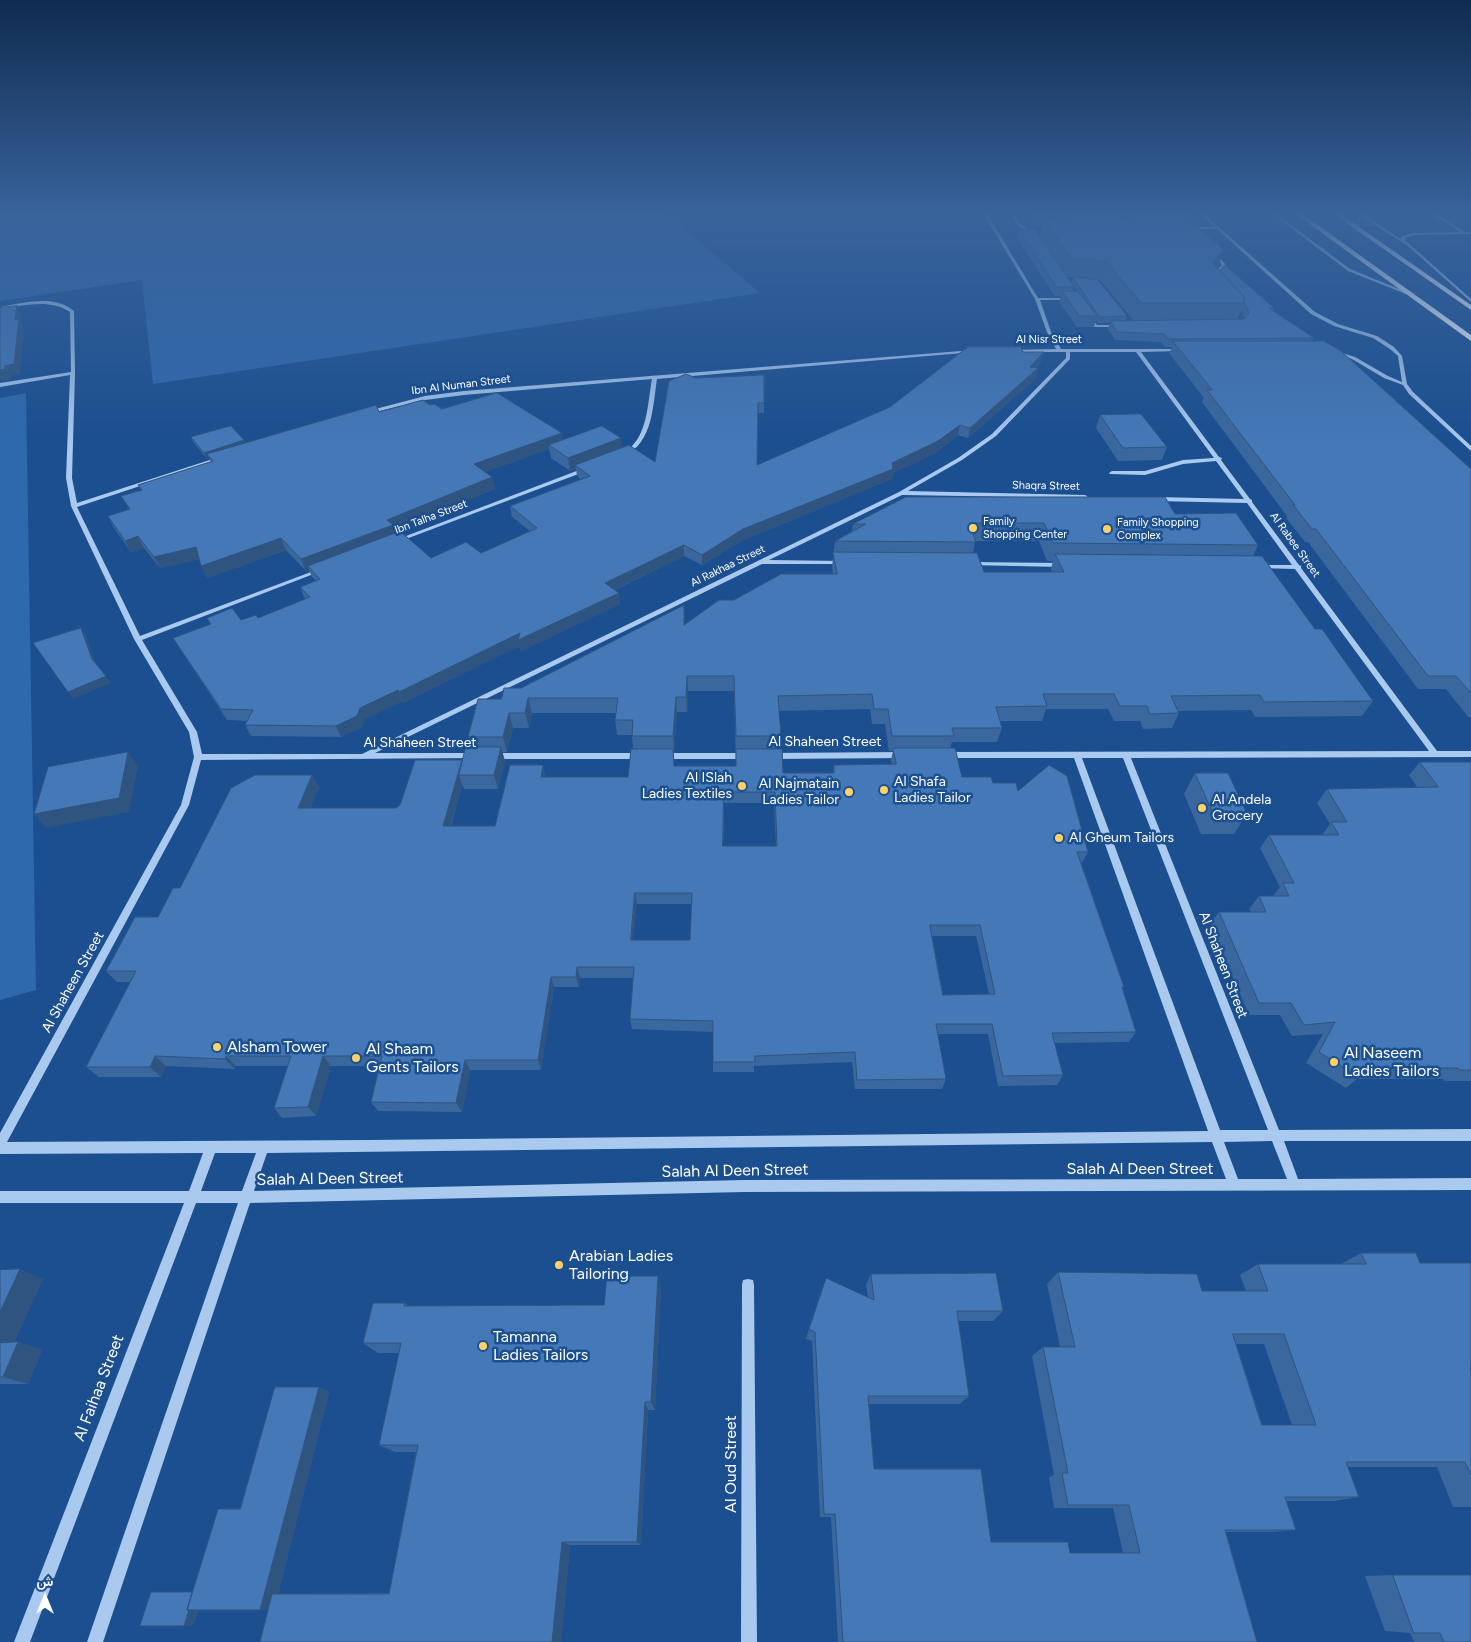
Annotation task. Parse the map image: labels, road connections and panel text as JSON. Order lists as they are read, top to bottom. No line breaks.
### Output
{"streets":{"street":["Al Nisr Street","Ibn Al Numan Street","Shaqra Street","Ibn Talha Street","Al Rabee Street","Al Rakhaa Street","Al Shaheen Street","Salah Al Deen Street","Al Faihaa Street","Al Oud Street"]},"crossings":[["Al Nisr Street","Al Rabee Street"],["Al Nisr Street","Al Rakhaa Street"],["Shaqra Street","Al Rakhaa Street"],["Al Rakhaa Street","Al Shaheen Street"],["Al Shaheen Street","Salah Al Deen Street"],["Salah Al Deen Street","Al Faihaa Street"]],"places":["Family Shopping Center","Family Shopping Complex","Al ISlah Ladies Textiles","Al Shafa Ladies Tailor","Al Najmatain Ladies Tailor","Al Andela Grocery","Al Gheum Tailors","Alsham Tower","Al Shaam Gents Tailors","Al Naseem Ladies Tailors","Arabian Ladies Tailoring","Tamanna Ladies Tailors"],"north":"top"}
